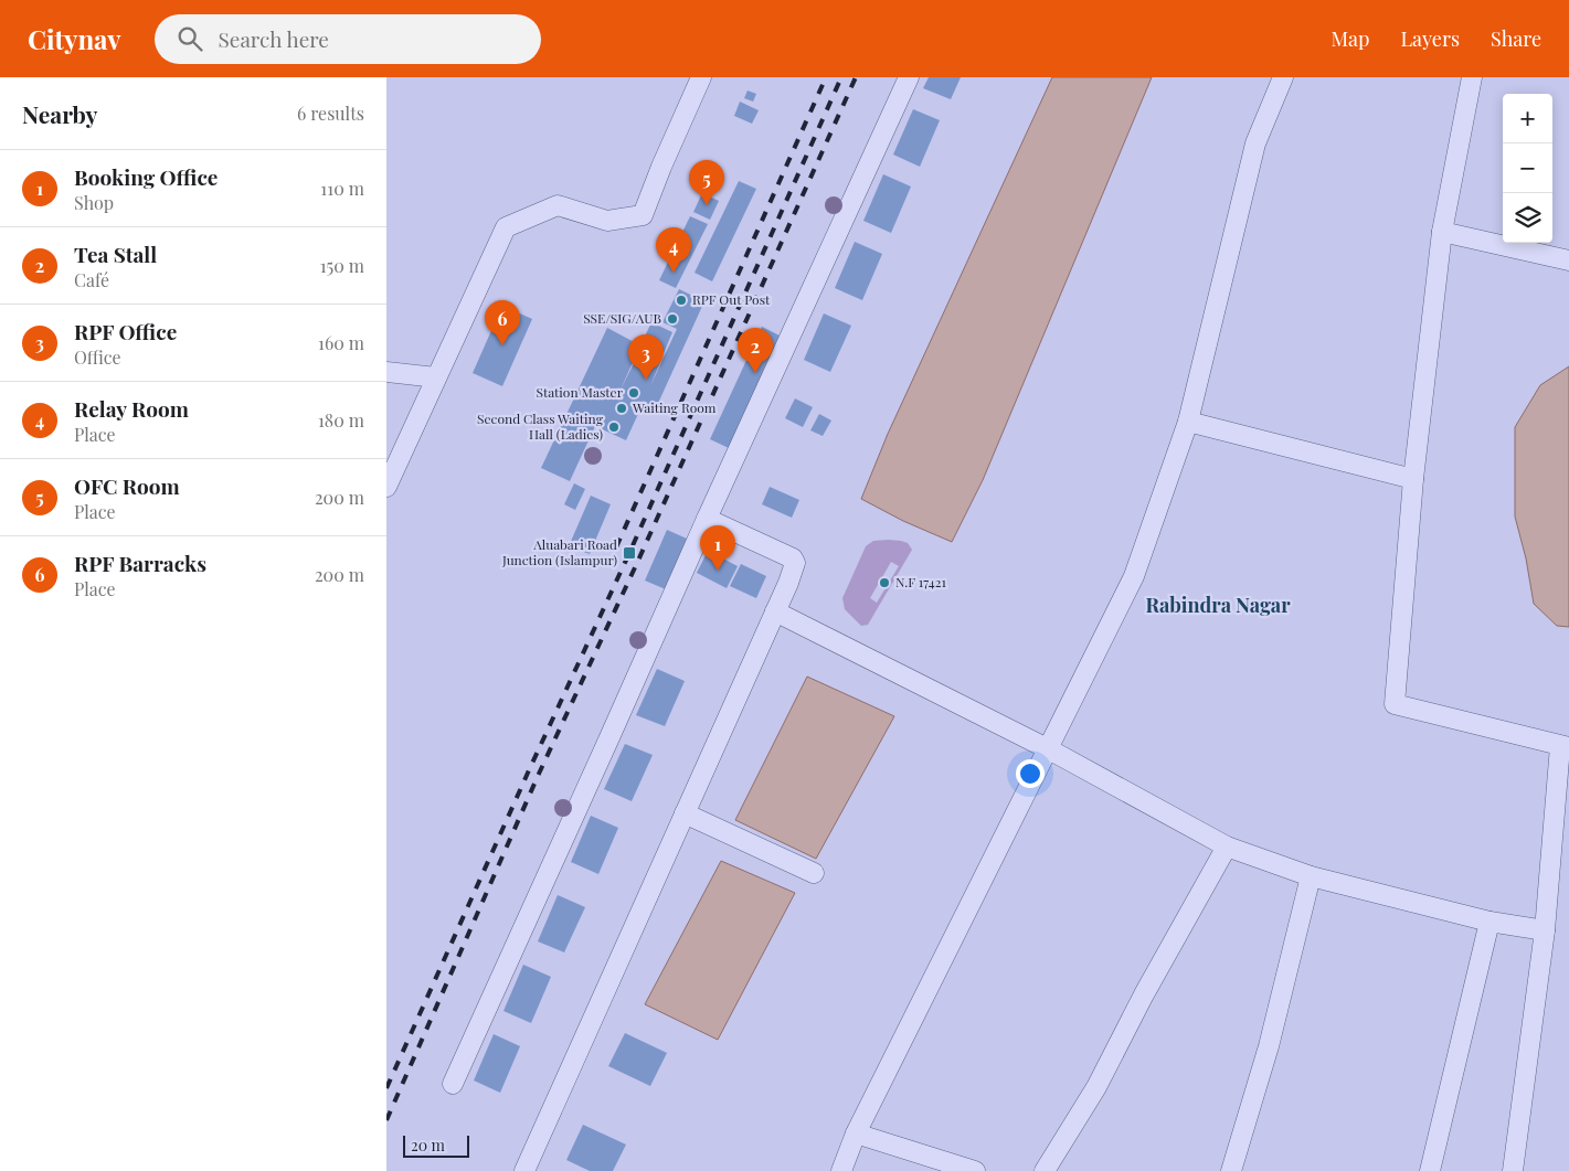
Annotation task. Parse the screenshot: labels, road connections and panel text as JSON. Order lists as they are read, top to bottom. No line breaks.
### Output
{"districts":["Rabindra Nagar"],"places":{"other":["RPF Out Post","SSE/SIG/AUB","Station Master","Waiting Room","Second Class Waiting Hall (Ladies)","N.F 17421"],"transit":["Aluabari Road Junction (Islampur)"]},"scale_bar":"20 m","page":{"header":"Citynav","search":"Search here","nav":["Map","Layers","Share"],"heading":["Nearby","6 results"],"map_buttons":["+","−"],"list":[{"mark":"1","name":"Booking Office","note":"Shop","value":"110 m"},{"mark":"2","name":"Tea Stall","note":"Café","value":"150 m"},{"mark":"3","name":"RPF Office","note":"Office","value":"160 m"},{"mark":"4","name":"Relay Room","note":"Place","value":"180 m"},{"mark":"5","name":"OFC Room","note":"Place","value":"200 m"},{"mark":"6","name":"RPF Barracks","note":"Place","value":"200 m"}],"pins":["5","4","6","2","3","1"],"scale":"20 m"}}
